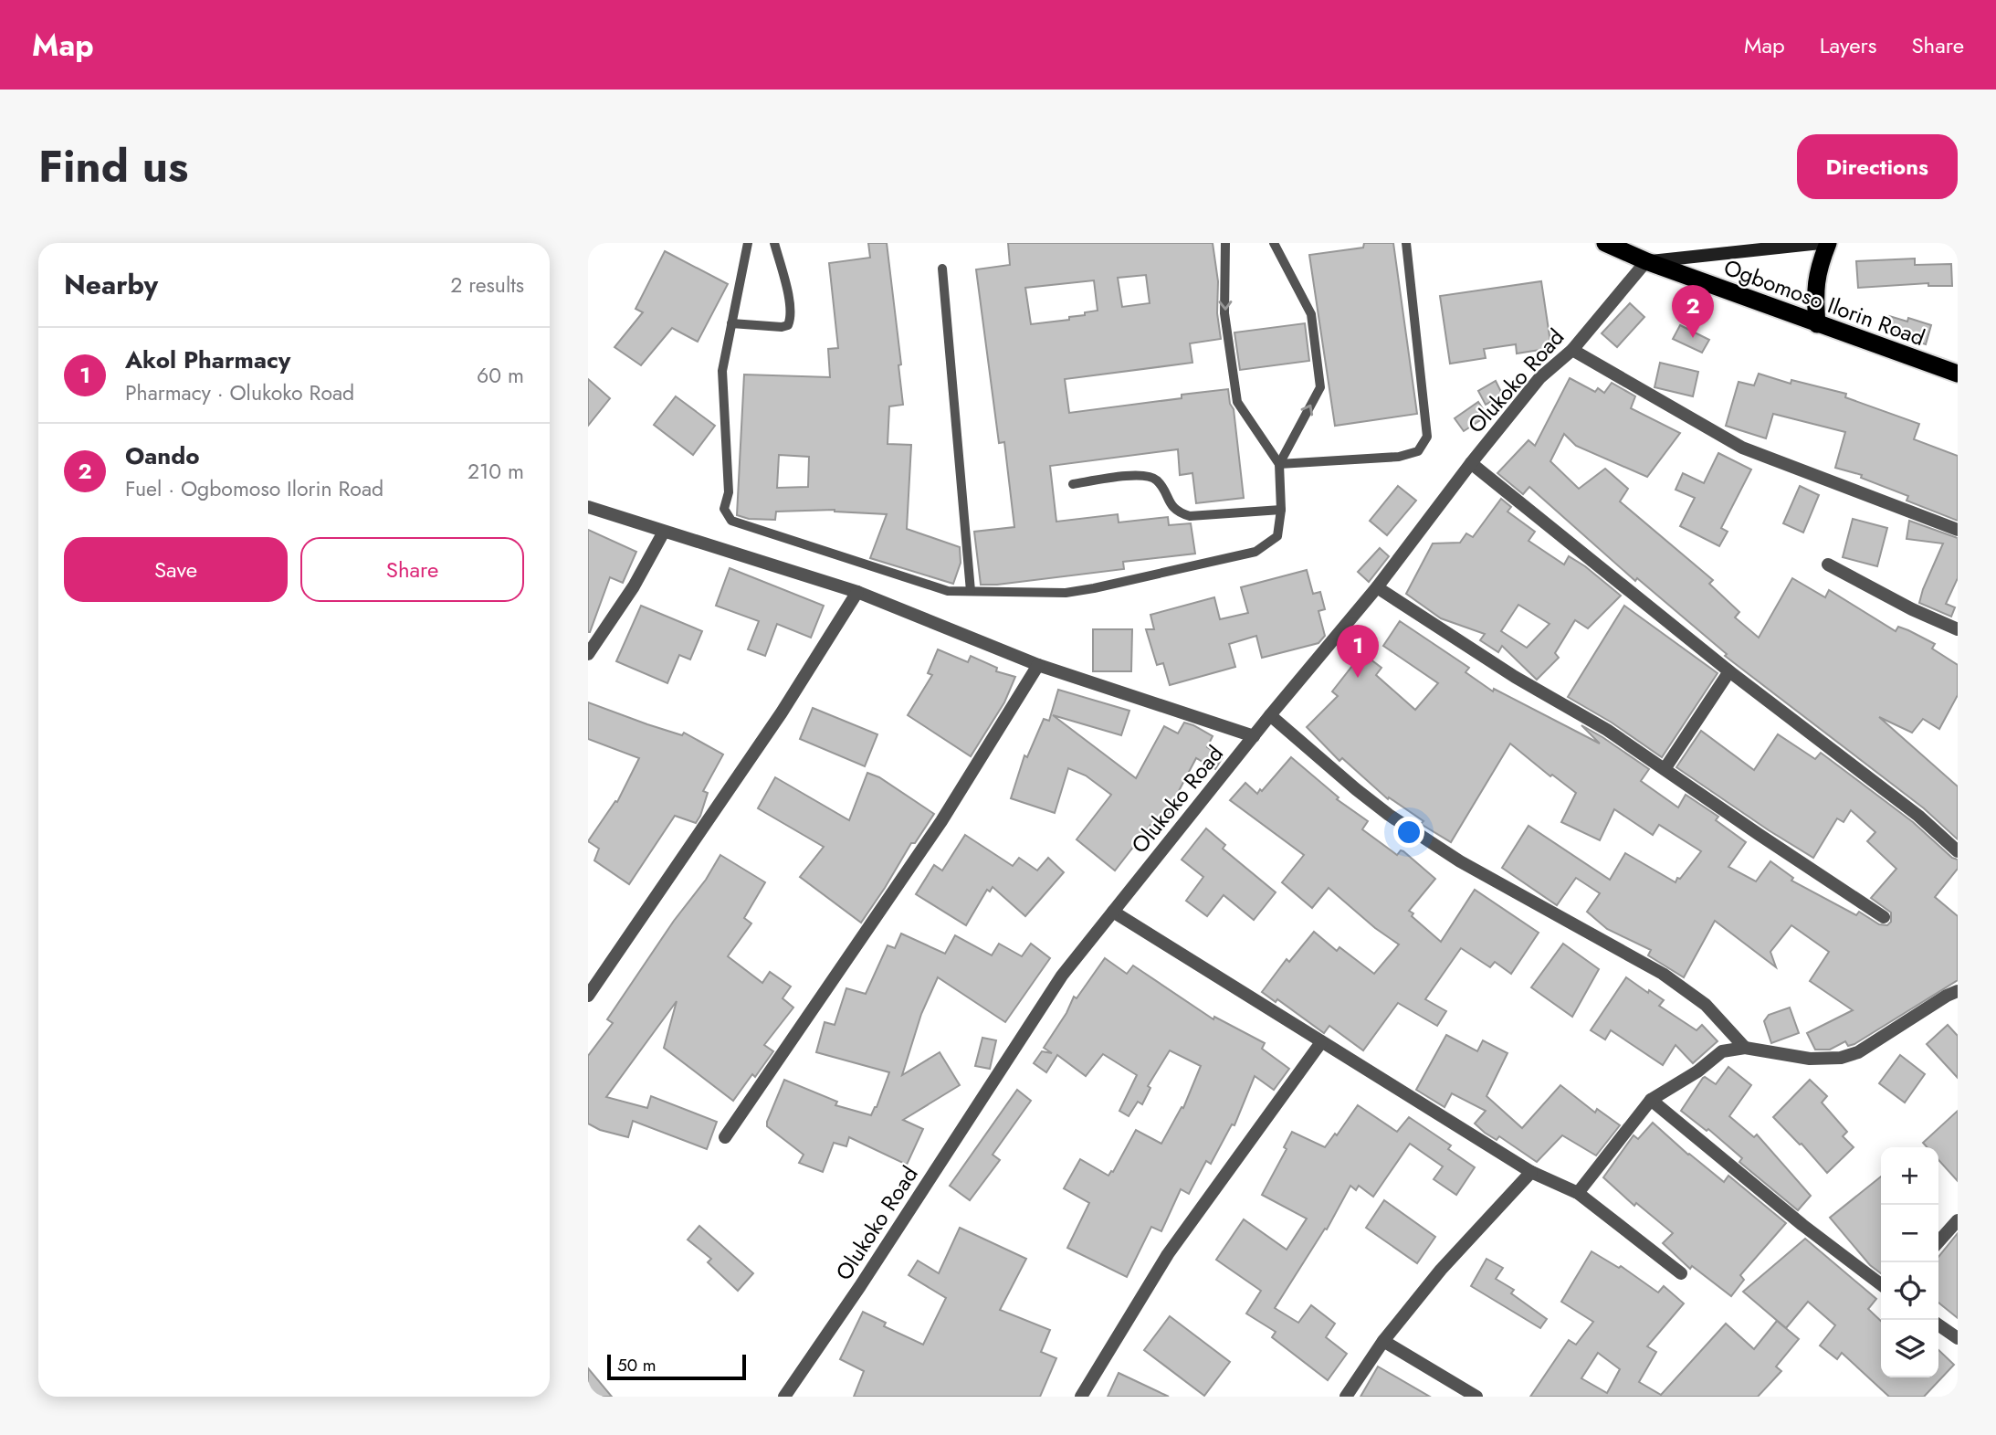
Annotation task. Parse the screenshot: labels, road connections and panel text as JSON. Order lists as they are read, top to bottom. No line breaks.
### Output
{"streets":{"highway":["Ogbomoso Ilorin Road"],"street":["Olukoko Road"]},"crossings":[["Ogbomoso Ilorin Road","Olukoko Road"]],"scale_bar":"50 m","page":{"header":"Map","nav":["Map","Layers","Share"],"title":"Find us","buttons":["Directions",["Save","Share"]],"heading":["Nearby","2 results"],"pins":["2","1"],"list":[{"mark":"1","name":"Akol Pharmacy","note":"Pharmacy · Olukoko Road","value":"60 m"},{"mark":"2","name":"Oando","note":"Fuel · Ogbomoso Ilorin Road","value":"210 m"}],"map_buttons":["+","−"],"scale":"50 m"}}
